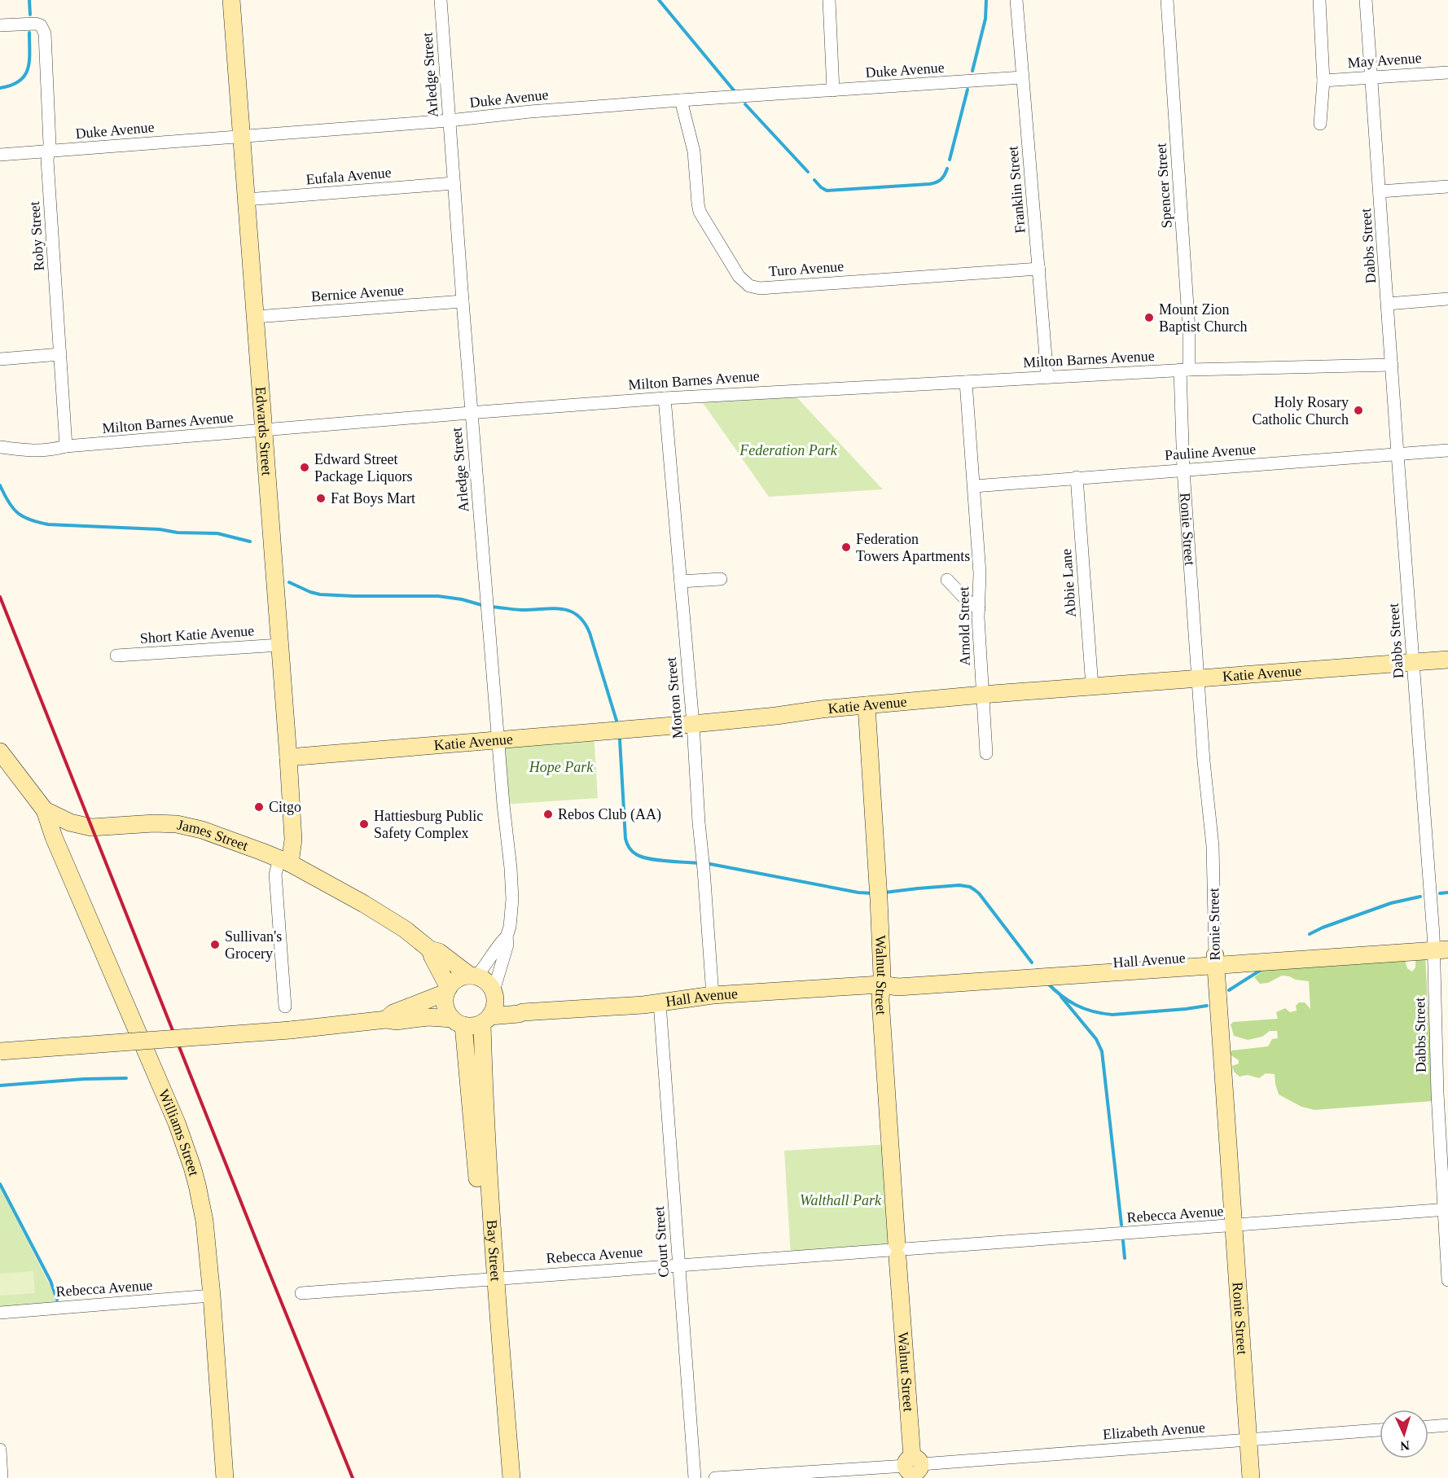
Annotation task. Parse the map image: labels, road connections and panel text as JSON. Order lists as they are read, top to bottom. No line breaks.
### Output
{"streets":{"street":["May Avenue","Duke Avenue","Arledge Street","Eufala Avenue","Spencer Street","Franklin Street","Roby Street","Dabbs Street","Turo Avenue","Bernice Avenue","Milton Barnes Avenue","Edwards Street","Pauline Avenue","Ronie Street","Abbie Lane","Arnold Street","Short Katie Avenue","Katie Avenue","Morton Street","James Street","Hall Avenue","Walnut Street","Williams Street","Rebecca Avenue","Court Street","Bay Street","Elizabeth Avenue"]},"crossings":[["May Avenue","Dabbs Street"],["Duke Avenue","Arledge Street"],["Duke Avenue","Franklin Street"],["Duke Avenue","Roby Street"],["Duke Avenue","Turo Avenue"],["Duke Avenue","Edwards Street"],["Arledge Street","Eufala Avenue"],["Arledge Street","Bernice Avenue"],["Arledge Street","Milton Barnes Avenue"],["Arledge Street","Katie Avenue"],["Arledge Street","James Street"],["Arledge Street","Hall Avenue"],["Arledge Street","Bay Street"],["Eufala Avenue","Edwards Street"],["Spencer Street","Milton Barnes Avenue"],["Spencer Street","Ronie Street"],["Franklin Street","Turo Avenue"],["Franklin Street","Milton Barnes Avenue"],["Roby Street","Milton Barnes Avenue"],["Dabbs Street","Milton Barnes Avenue"],["Dabbs Street","Pauline Avenue"],["Dabbs Street","Katie Avenue"],["Dabbs Street","Hall Avenue"],["Dabbs Street","Rebecca Avenue"],["Bernice Avenue","Edwards Street"],["Milton Barnes Avenue","Edwards Street"],["Milton Barnes Avenue","Ronie Street"],["Milton Barnes Avenue","Arnold Street"],["Milton Barnes Avenue","Morton Street"],["Edwards Street","Short Katie Avenue"],["Edwards Street","Katie Avenue"],["Edwards Street","James Street"],["Pauline Avenue","Ronie Street"],["Pauline Avenue","Abbie Lane"],["Pauline Avenue","Arnold Street"],["Ronie Street","Katie Avenue"],["Ronie Street","Hall Avenue"],["Ronie Street","Rebecca Avenue"],["Ronie Street","Elizabeth Avenue"],["Abbie Lane","Katie Avenue"],["Arnold Street","Katie Avenue"],["Katie Avenue","Morton Street"],["Katie Avenue","Walnut Street"],["Morton Street","Hall Avenue"],["James Street","Hall Avenue"],["James Street","Williams Street"],["James Street","Bay Street"],["Hall Avenue","Walnut Street"],["Hall Avenue","Court Street"],["Hall Avenue","Bay Street"],["Walnut Street","Rebecca Avenue"],["Walnut Street","Elizabeth Avenue"],["Williams Street","Rebecca Avenue"],["Rebecca Avenue","Court Street"],["Rebecca Avenue","Bay Street"]],"parks":["Federation Park","Hope Park","Walthall Park"],"places":["Mount Zion Baptist Church","Holy Rosary Catholic Church","Edward Street Package Liquors","Fat Boys Mart","Federation Towers Apartments","Citgo","Rebos Club (AA)","Hattiesburg Public Safety Complex","Sullivan's Grocery"],"north":"bottom"}
